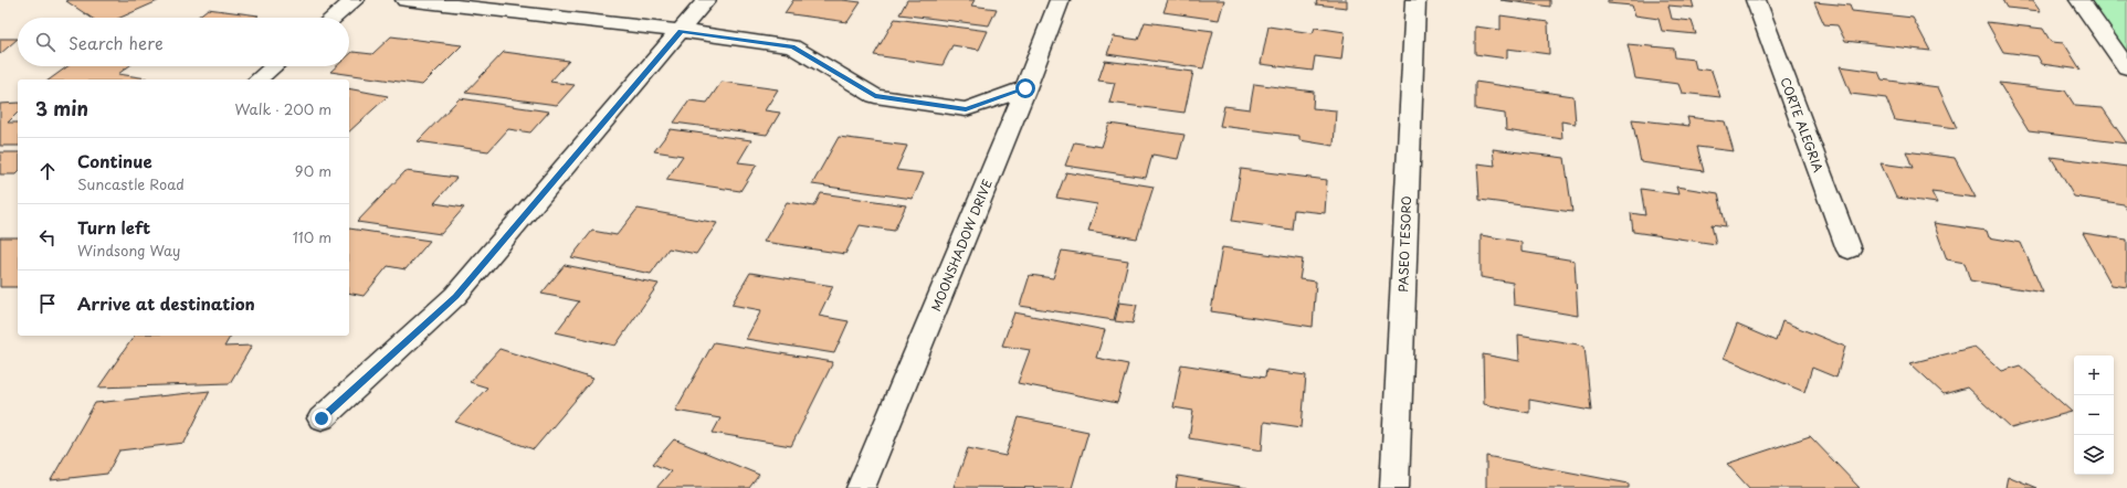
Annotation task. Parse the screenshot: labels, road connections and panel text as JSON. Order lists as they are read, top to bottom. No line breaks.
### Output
{"streets":{"street":["CORTE ALEGRIA","PASEO TESORO","MOONSHADOW DRIVE"]},"page":{"search":"Search here","heading":["3 min","Walk · 200 m"],"list":[["Continue","Suncastle Road","90 m"],["Turn left","Windsong Way","110 m"],"Arrive at destination"],"map_buttons":["+","−"]}}
